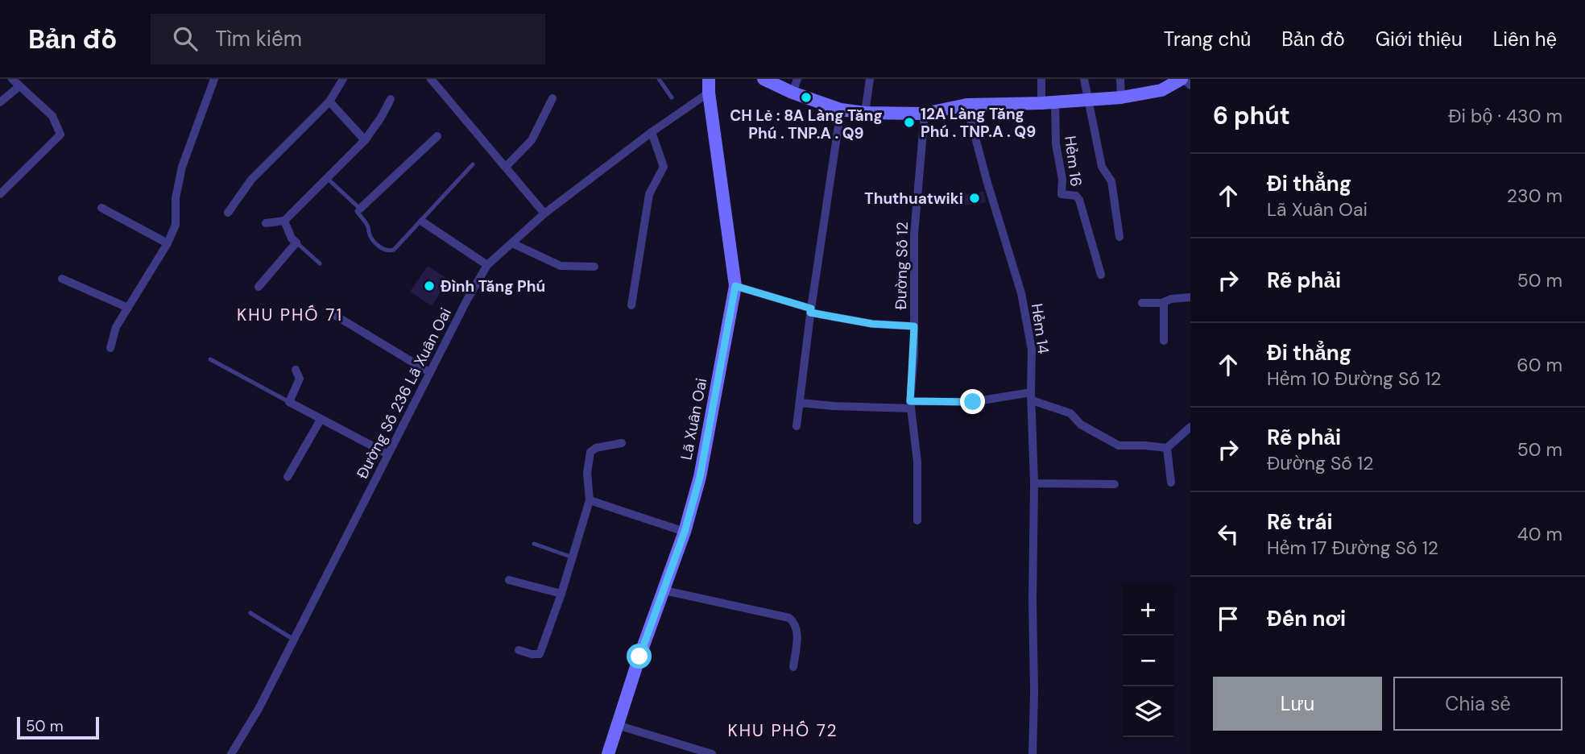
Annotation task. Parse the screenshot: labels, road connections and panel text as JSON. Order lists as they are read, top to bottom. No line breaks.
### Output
{"streets":{"main road":["Lã Xuân Oai"],"street":["Hẻm 16","Đường Số 12","Hẻm 14","Đường Số 236 Lã Xuân Oai"]},"crossings":[["Đường Số 236 Lã Xuân Oai","Lã Xuân Oai"]],"districts":["KHU PHỐ 71","KHU PHỐ 72"],"places":["CH Lẻ : 8A Làng Tăng Phú . TNP.A . Q9","12A Làng Tăng Phú . TNP.A . Q9","Thuthuatwiki","Đình Tăng Phú"],"scale_bar":"50 m","page":{"header":"Bản đồ","search":"Tìm kiếm","nav":["Trang chủ","Bản đồ","Giới thiệu","Liên hệ"],"heading":["6 phút","Đi bộ · 430 m"],"list":[["Đi thẳng","Lã Xuân Oai","230 m"],["Rẽ phải","50 m"],["Đi thẳng","Hẻm 10 Đường Số 12","60 m"],["Rẽ phải","Đường Số 12","50 m"],["Rẽ trái","Hẻm 17 Đường Số 12","40 m"],"Đến nơi"],"map_buttons":["+","−"],"buttons":["Lưu","Chia sẻ"],"scale":"50 m"}}
